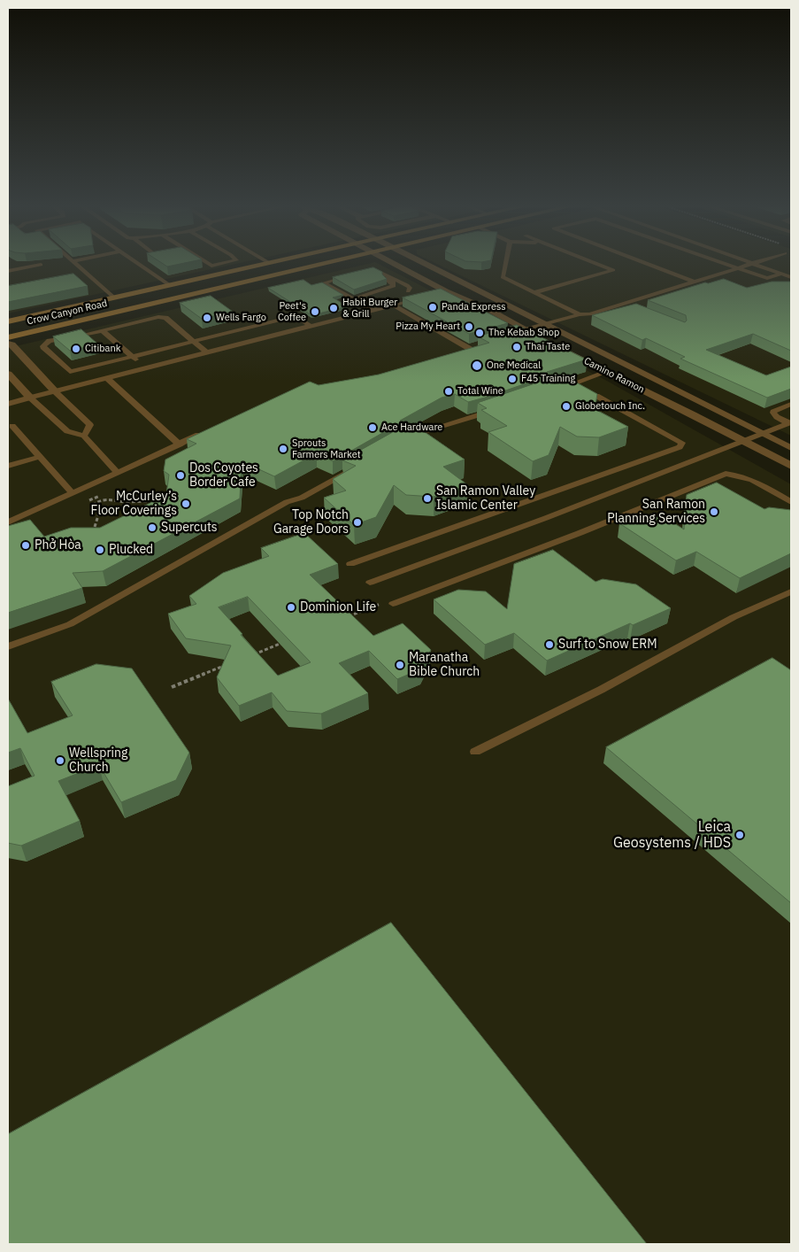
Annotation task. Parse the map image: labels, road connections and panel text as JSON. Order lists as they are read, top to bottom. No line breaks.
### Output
{"streets":{"main road":["Crow Canyon Road"],"street":["Camino Ramon"]},"places":["Panda Express","Habit Burger & Grill","Peet's Coffee","Wells Fargo","Pizza My Heart","The Kebab Shop","Thai Taste","Citibank","One Medical","F45 Training","Total Wine","Globetouch Inc.","Ace Hardware","Sprouts Farmers Market","Dos Coyotes Border Cafe","San Ramon Valley Islamic Center","McCurley’s Floor Coverings","San Ramon Planning Services","Top Notch Garage Doors","Supercuts","Phở Hòa","Plucked","Dominion Life","Surf to Snow ERM","Maranatha Bible Church","Wellspring Church","Leica Geosystems / HDS"]}
